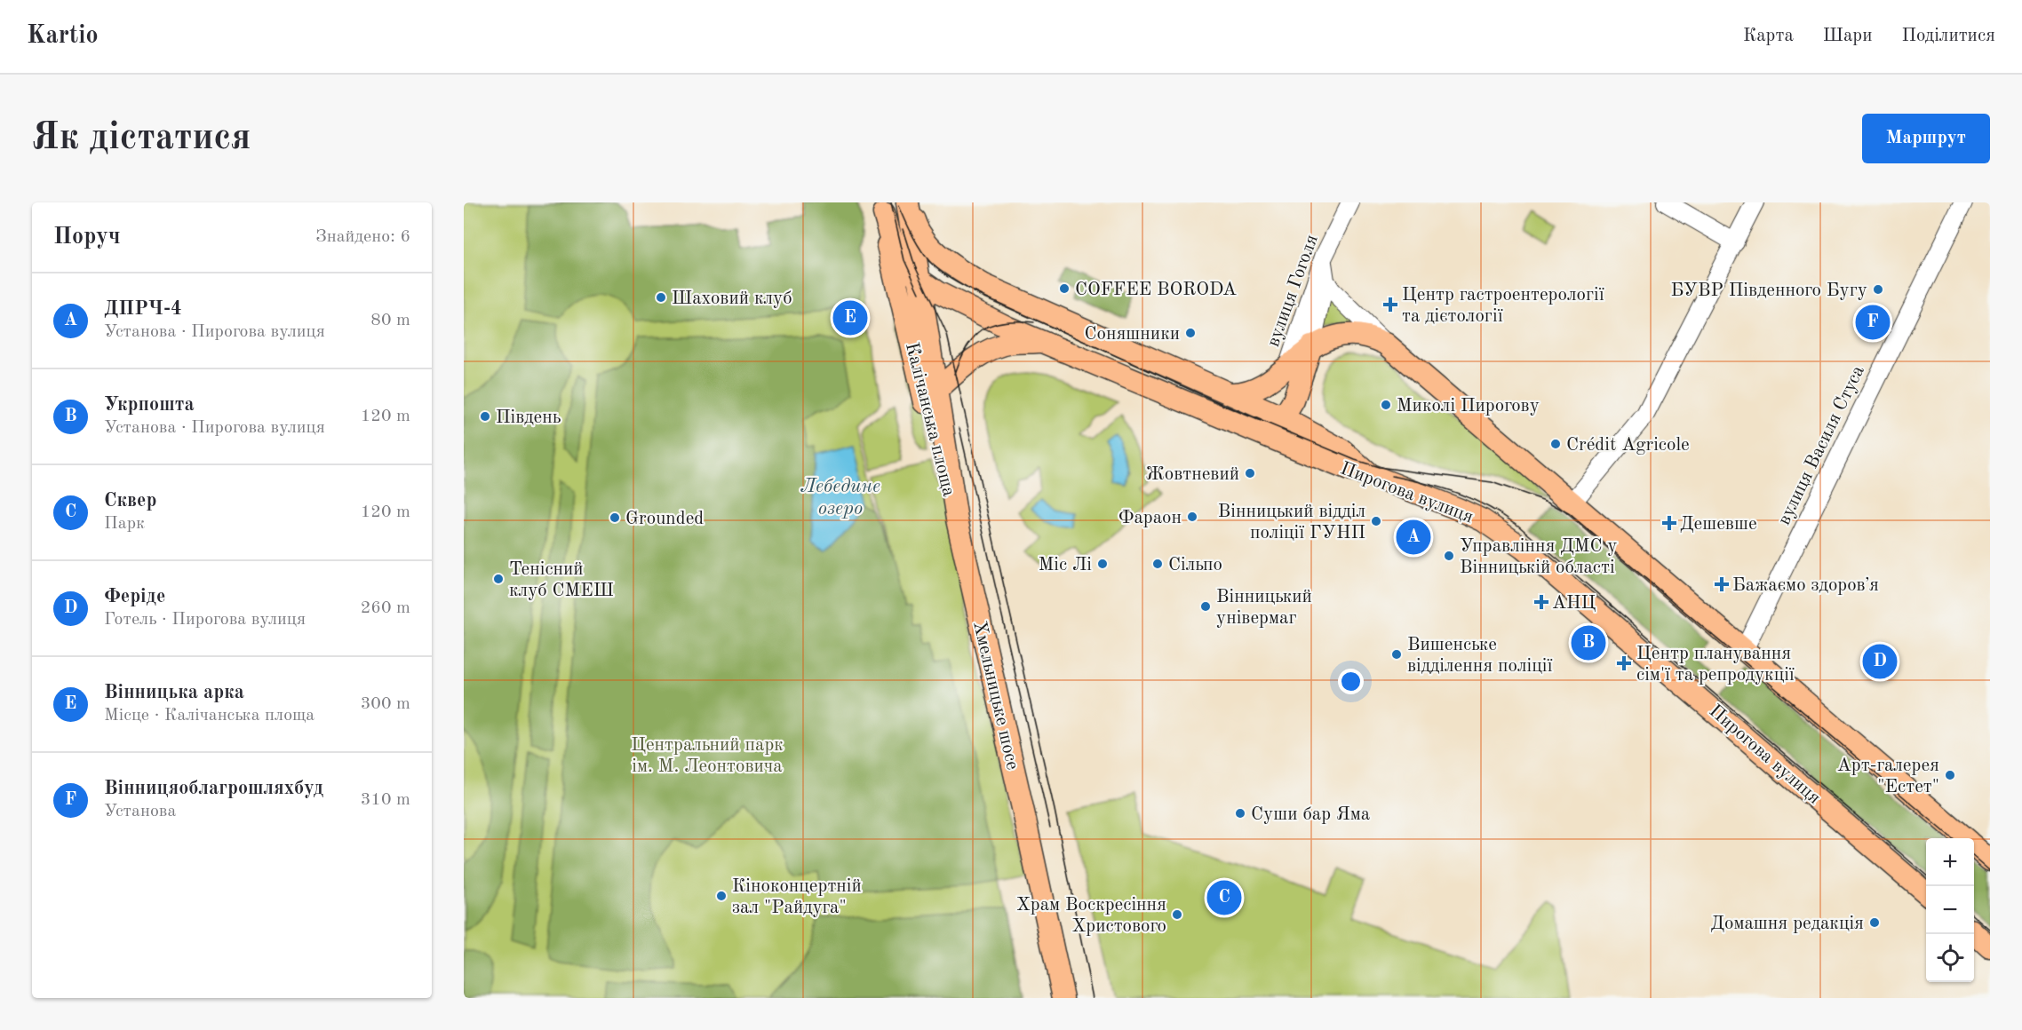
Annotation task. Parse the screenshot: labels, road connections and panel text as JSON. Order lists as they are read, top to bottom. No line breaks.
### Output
{"streets":{"main road":["Калічанська площа","Пирогова вулиця","Хмельницьке шосе"],"street":["вулиця Гоголя","вулиця Василя Стуса"]},"crossings":[["Калічанська площа","Пирогова вулиця"],["Калічанська площа","Хмельницьке шосе"]],"water":["Лебедине озеро"],"parks":["Центральний парк ім. М. Леонтовича"],"places":{"other":["COFFEE BORODA","БУВР Південного Бугу","Шаховий клуб","Соняшники","Миколі Пирогову","Південь","Crédit Agricole","Жовтневий","Фараон","Grounded","Вінницький відділ поліції ГУНП","Управління ДМС у Вінницькій області","Міс Лі","Сільпо","Тенісний клуб СМЕШ","Вінницький універмаг","Вишенське відділення поліції","Арт-галерея \"Естет\"","Суши бар Яма","Кіноконцертній зал \"Райдуга\"","Храм Воскресіння Христового","Домашня редакція"],"health":["Центр гастроентерології та дієтології","Дешевше","Бажаємо здоровʼя","АНЦ","Центр планування сім'ї та репродукції"]},"page":{"header":"Kartio","nav":["Карта","Шари","Поділитися"],"buttons":"Маршрут","title":"Як дістатися","heading":["Поруч","Знайдено: 6"],"list":[{"mark":"A","name":"ДПРЧ-4","note":"Установа · Пирогова вулиця","value":"80 m"},{"mark":"B","name":"Укрпошта","note":"Установа · Пирогова вулиця","value":"120 m"},{"mark":"C","name":"Сквер","note":"Парк","value":"120 m"},{"mark":"D","name":"Феріде","note":"Готель · Пирогова вулиця","value":"260 m"},{"mark":"E","name":"Вінницька арка","note":"Місце · Калічанська площа","value":"300 m"},{"mark":"F","name":"Вінницяоблагрошляхбуд","note":"Установа","value":"310 m"}],"pins":["E","F","A","B","D","C"],"map_buttons":["+","−"]}}
